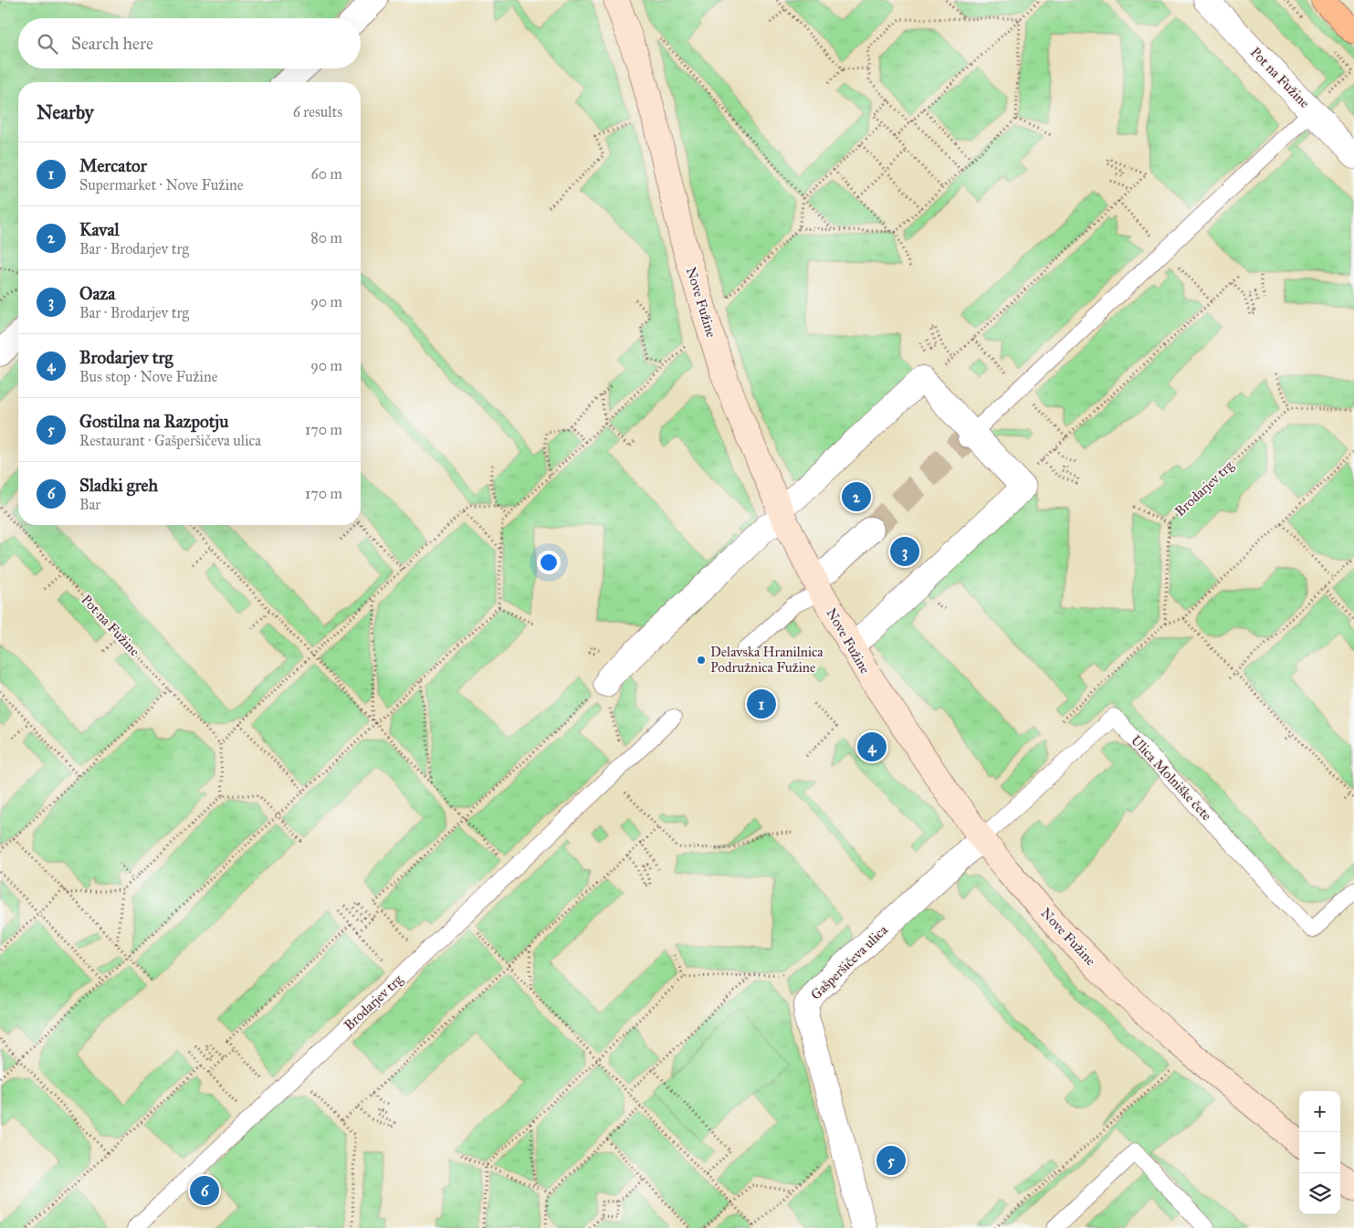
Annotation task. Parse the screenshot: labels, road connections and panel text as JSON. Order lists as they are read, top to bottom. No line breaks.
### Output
{"streets":{"street":["Pot na Fužine","Nove Fužine","Gašperšičeva ulica"],"lane":["Brodarjev trg","Ulica Molniške čete"]},"crossings":[["Nove Fužine","Ulica Molniške čete"],["Nove Fužine","Gašperšičeva ulica"],["Ulica Molniške čete","Gašperšičeva ulica"]],"places":["Delavska Hranilnica Podružnica Fužine"],"page":{"search":"Search here","heading":["Nearby","6 results"],"list":[{"mark":"1","name":"Mercator","note":"Supermarket · Nove Fužine","value":"60 m"},{"mark":"2","name":"Kaval","note":"Bar · Brodarjev trg","value":"80 m"},{"mark":"3","name":"Oaza","note":"Bar · Brodarjev trg","value":"90 m"},{"mark":"4","name":"Brodarjev trg","note":"Bus stop · Nove Fužine","value":"90 m"},{"mark":"5","name":"Gostilna na Razpotju","note":"Restaurant · Gašperšičeva ulica","value":"170 m"},{"mark":"6","name":"Sladki greh","note":"Bar","value":"170 m"}],"pins":["2","3","1","4","5","6"],"map_buttons":["+","−"]}}
